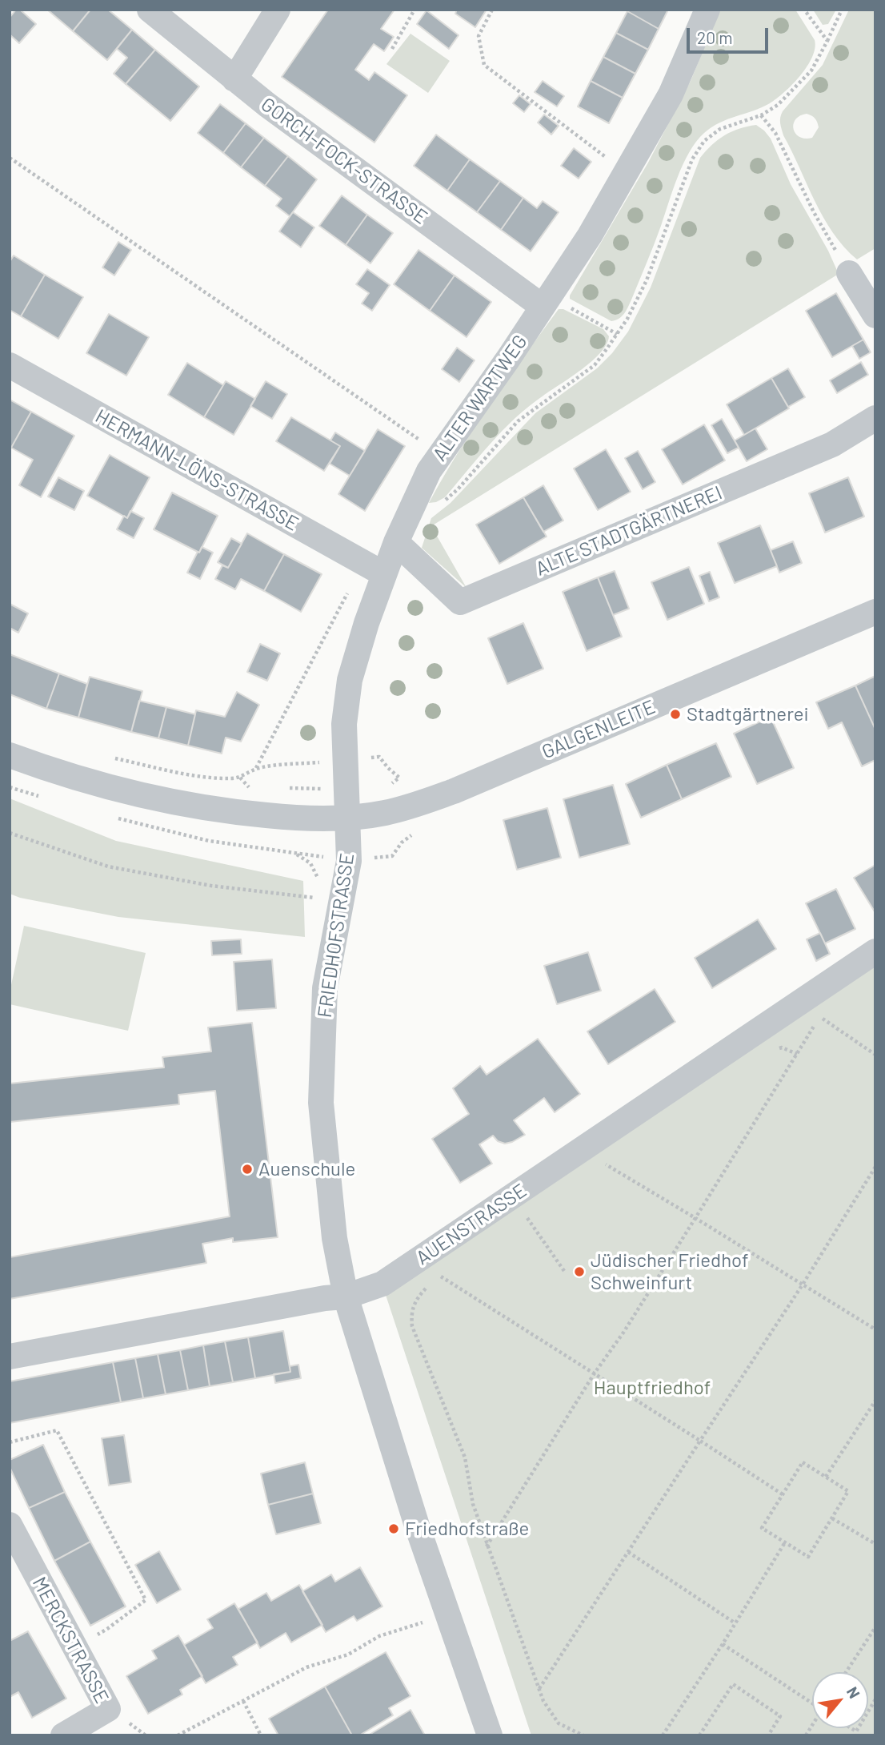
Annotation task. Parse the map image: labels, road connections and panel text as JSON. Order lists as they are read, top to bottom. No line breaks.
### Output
{"streets":{"street":["GORCH-FOCK-STRASSE","ALTER WARTWEG","HERMANN-LÖNS-STRASSE","ALTE STADTGÄRTNEREI","GALGENLEITE","FRIEDHOFSTRASSE","AUENSTRASSE","MERCKSTRASSE"]},"crossings":[["GORCH-FOCK-STRASSE","ALTER WARTWEG"],["ALTER WARTWEG","HERMANN-LÖNS-STRASSE"],["ALTER WARTWEG","ALTE STADTGÄRTNEREI"],["ALTER WARTWEG","GALGENLEITE"],["ALTER WARTWEG","FRIEDHOFSTRASSE"],["GALGENLEITE","FRIEDHOFSTRASSE"],["FRIEDHOFSTRASSE","AUENSTRASSE"]],"parks":["Hauptfriedhof"],"places":["Stadtgärtnerei","Auenschule","Jüdischer Friedhof Schweinfurt","Friedhofstraße"],"scale_bar":"20 m","north":"top right"}
